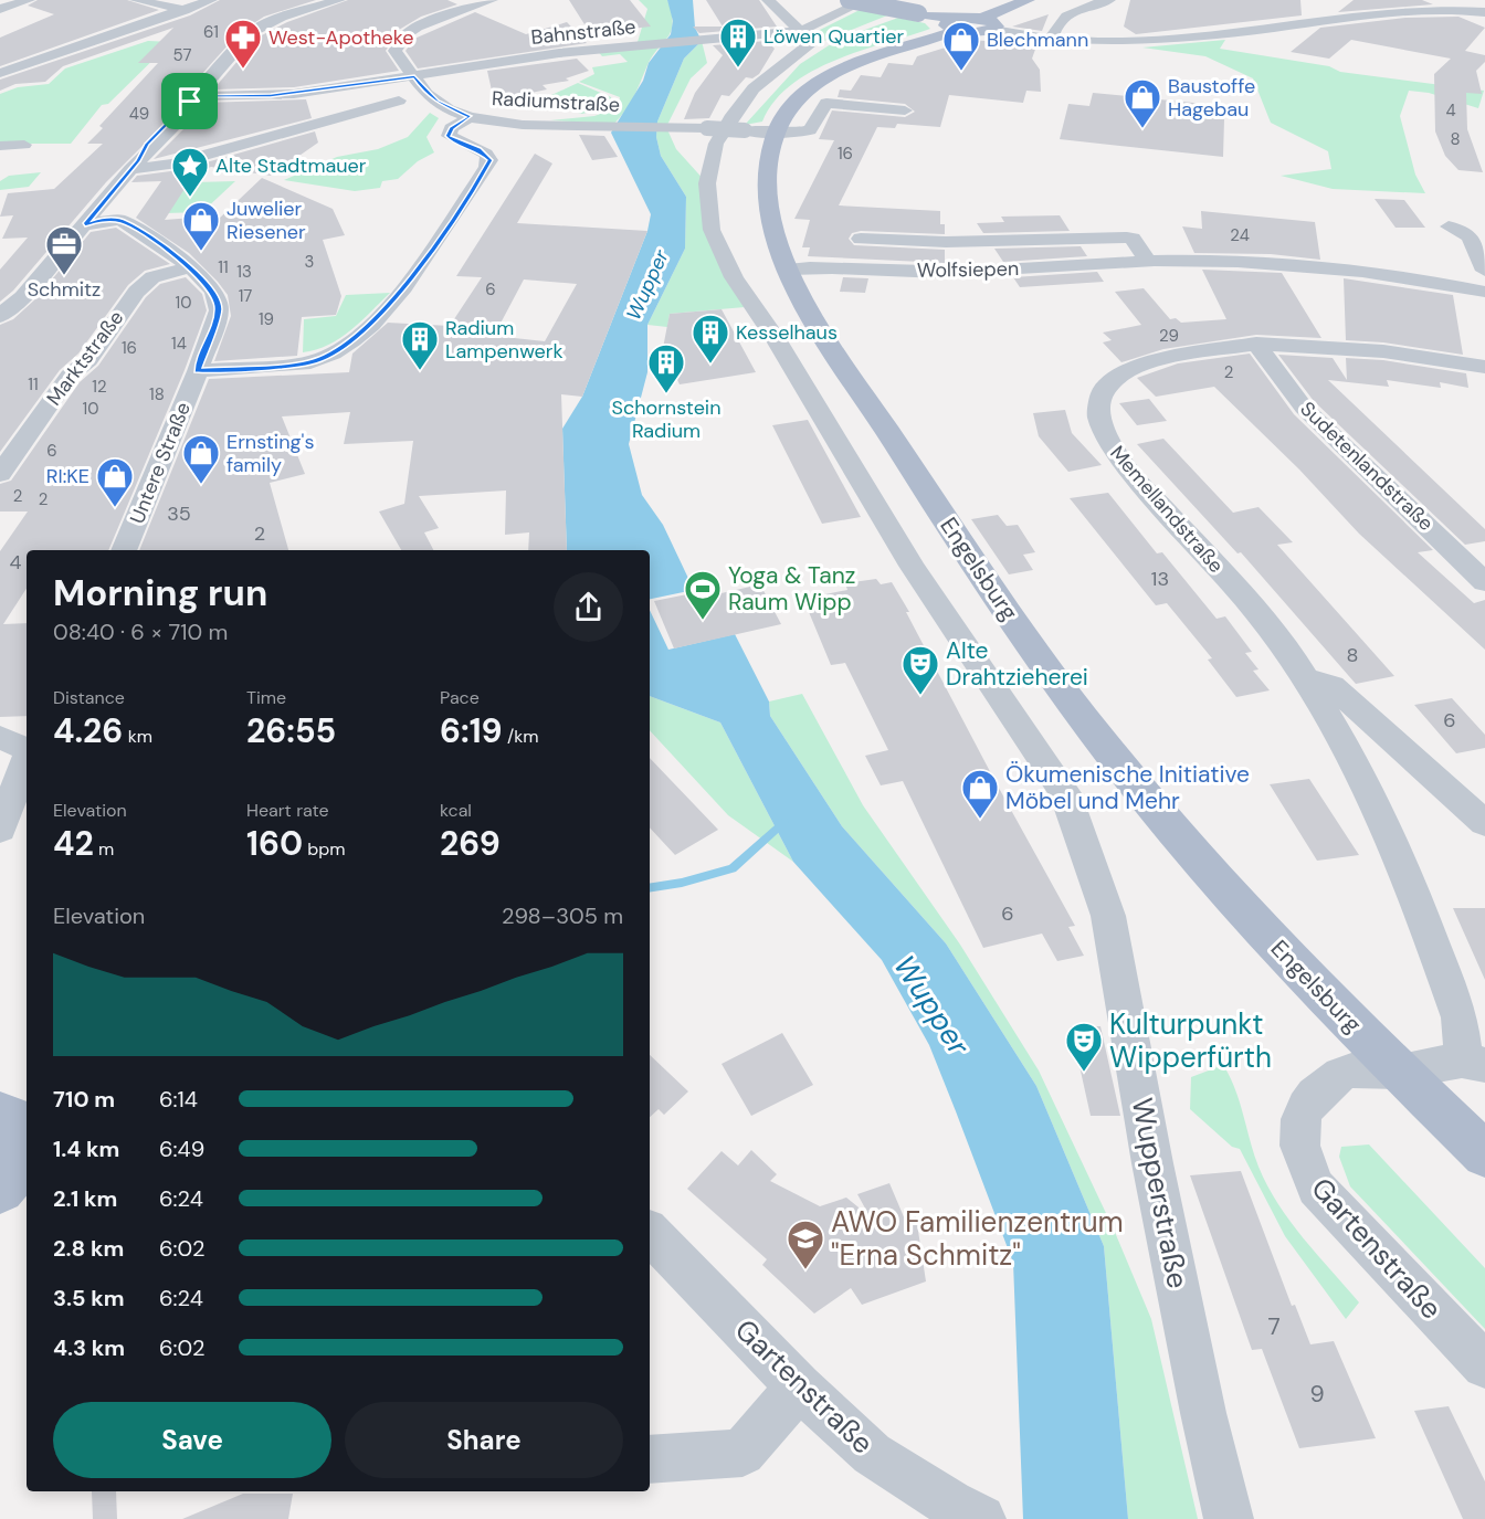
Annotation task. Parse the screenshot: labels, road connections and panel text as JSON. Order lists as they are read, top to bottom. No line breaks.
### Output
{"streets":{"main road":["Engelsburg"],"street":["Bahnstraße","Radiumstraße","Wolfsiepen","Marktstraße","Untere Straße","Sudetenlandstraße","Memellandstraße","Wupperstraße","Gartenstraße"]},"crossings":[["Bahnstraße","Radiumstraße"],["Bahnstraße","Wupperstraße"],["Radiumstraße","Engelsburg"],["Wolfsiepen","Engelsburg"],["Marktstraße","Untere Straße"],["Sudetenlandstraße","Memellandstraße"],["Memellandstraße","Gartenstraße"],["Engelsburg","Gartenstraße"]],"water":["Wupper"],"places":{"building":["Löwen Quartier","Kesselhaus","Radium Lampenwerk","Schornstein Radium"],"pharmacy":["West-Apotheke"],"shop":["Blechmann","Baustoffe Hagebau","Juwelier Riesener","Ernsting's family","RI:KE","Ökumenische Initiative Möbel und Mehr"],"place":["Alte Stadtmauer"],"office":["Schmitz"],"sports":["Yoga & Tanz Raum Wipp"],"theatre":["Alte Drahtzieherei","Kulturpunkt Wipperfürth"],"school or university":["AWO Familienzentrum \"Erna Schmitz\""]},"house_numbers":["61","57","4","49","8","16","24","3","11","13","6","17","10","19","29","14","16","2","11","12","18","10","6","2","2","35","2","4","13","8","6","6","7","9"],"page":{"heading":["Morning run","08:40 · 6 × 710 m"],"stats":[["Distance","4.26 km"],["Time","26:55"],["Pace","6:19 /km"],["Elevation","42 m"],["Heart rate","160 bpm"],["kcal","269"]],"chart":["Elevation","298–305 m"],"list":[{"name":"710 m","note":"6:14"},{"name":"1.4 km","note":"6:49"},{"name":"2.1 km","note":"6:24"},{"name":"2.8 km","note":"6:02"},{"name":"3.5 km","note":"6:24"},{"name":"4.3 km","note":"6:02"}],"buttons":["Save","Share"]}}
